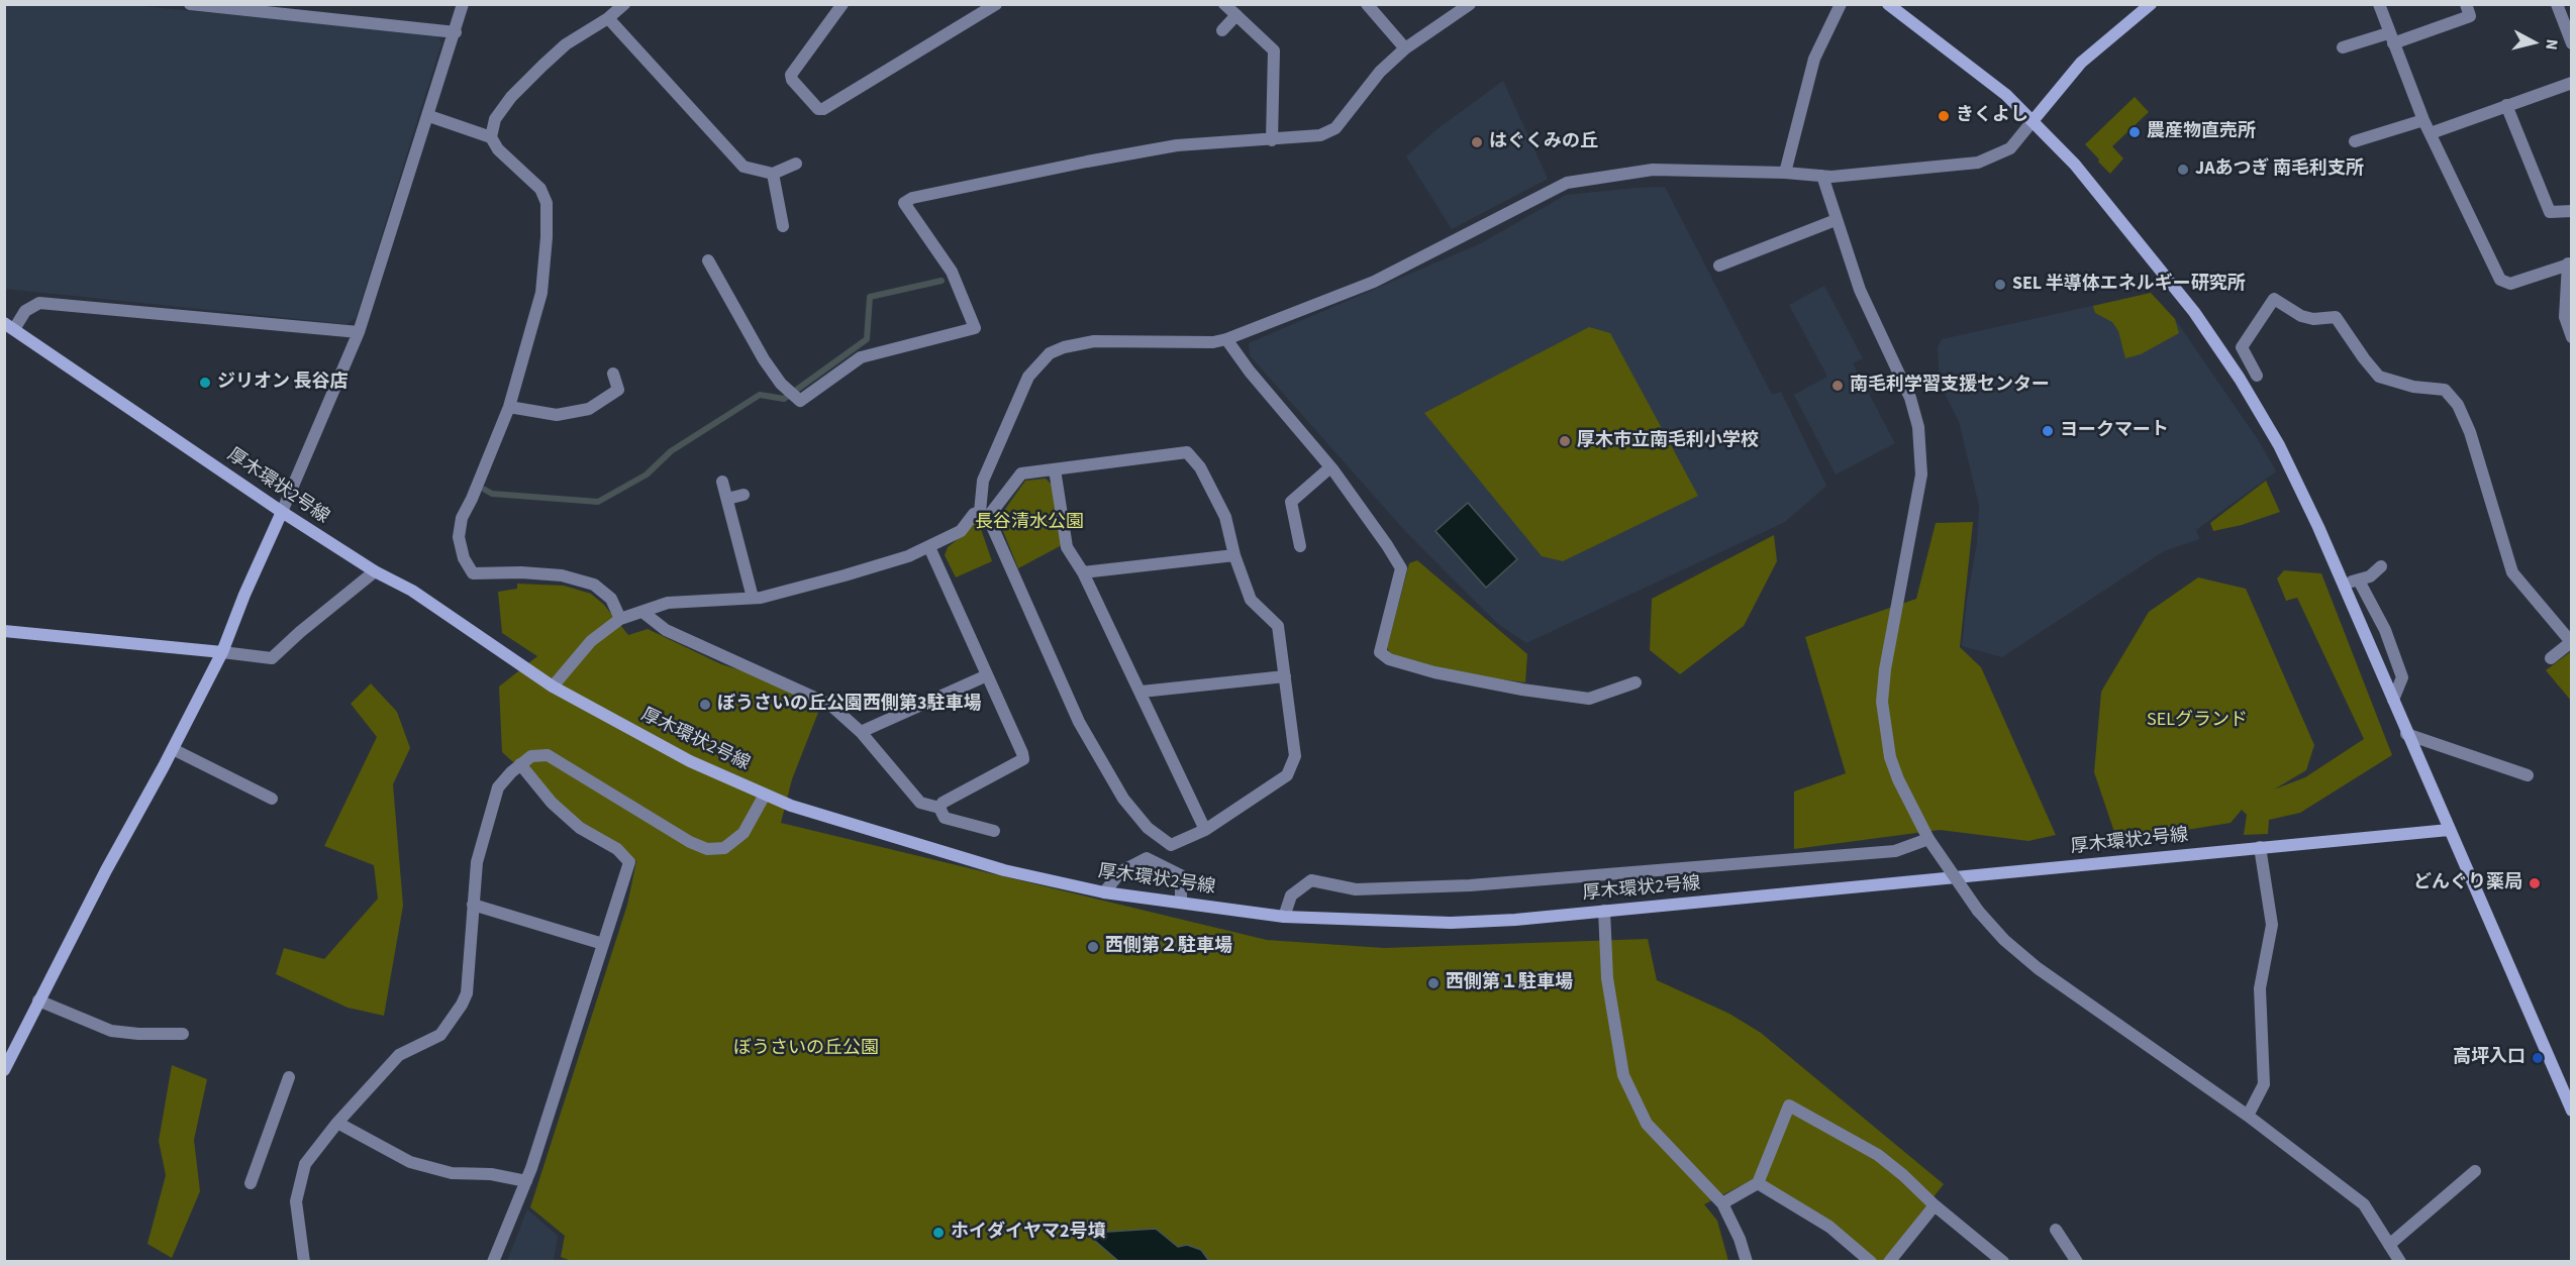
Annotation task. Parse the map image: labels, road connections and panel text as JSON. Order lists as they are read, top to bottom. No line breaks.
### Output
{"streets":{"street":["厚木環状2号線"]},"parks":["長谷清水公園","SELグランド","ぼうさいの丘公園"],"places":["きくよし","農産物直売所","はぐくみの丘","JAあつぎ 南毛利支所","SEL 半導体エネルギー研究所","ジリオン 長谷店","南毛利学習支援センター","ヨークマート","厚木市立南毛利小学校","ぼうさいの丘公園西側第3駐車場","どんぐり薬局","西側第２駐車場","西側第１駐車場","高坪入口","ホイダイヤマ2号墳"],"north":"right"}
